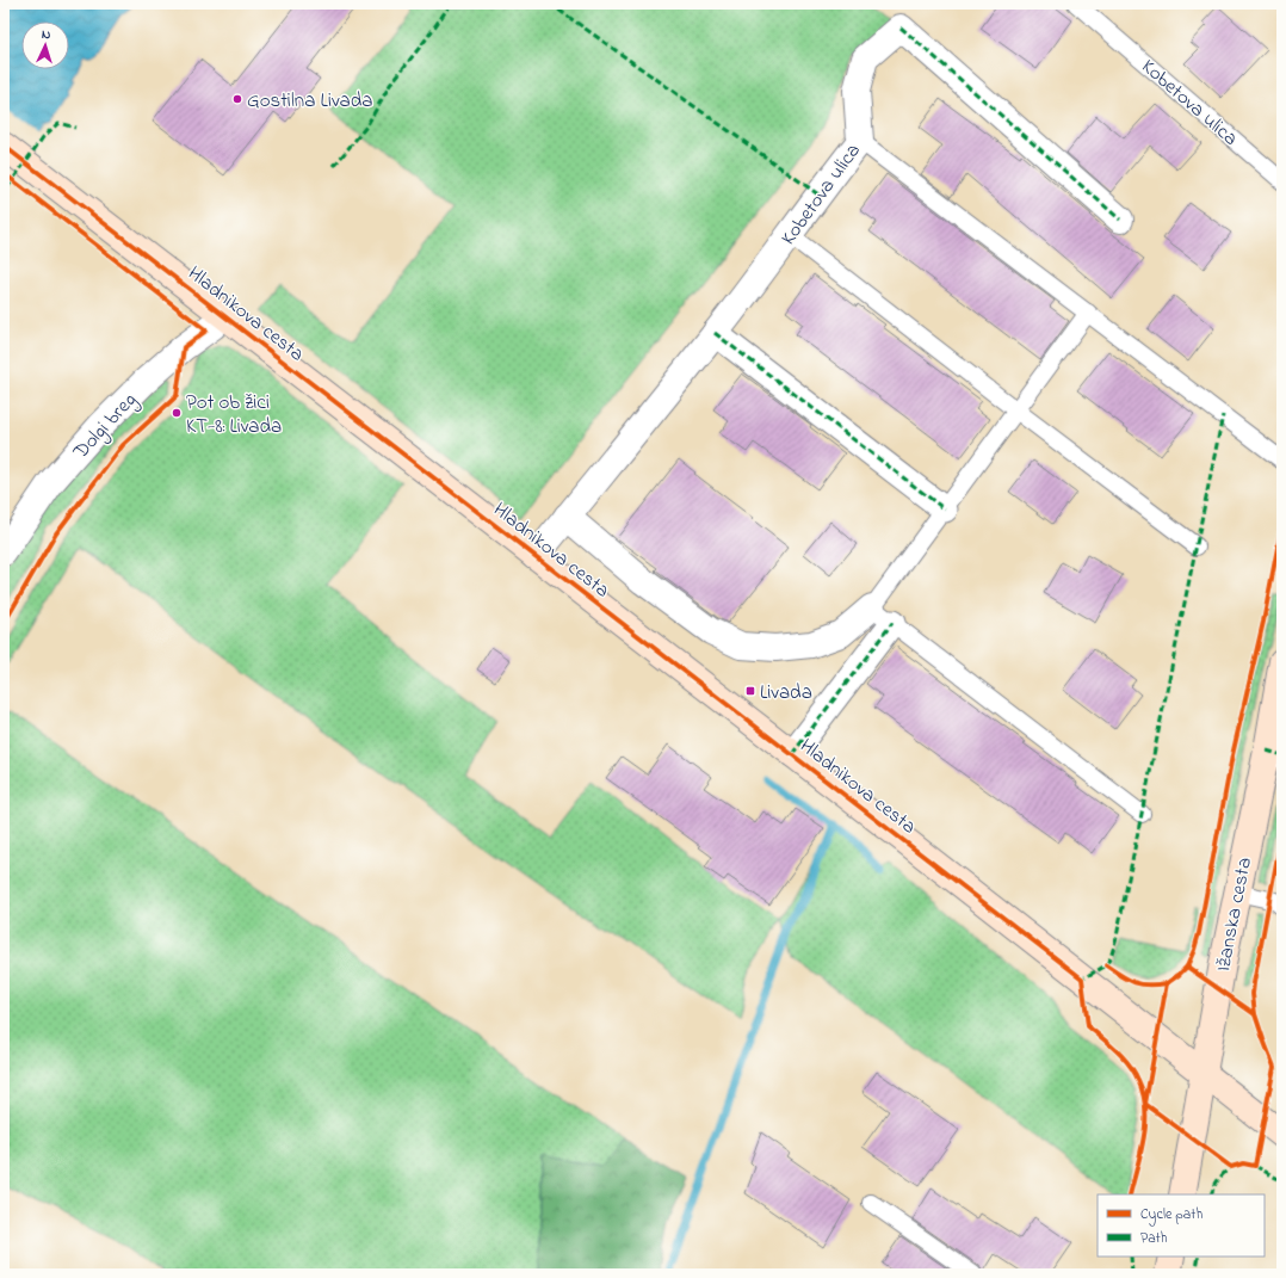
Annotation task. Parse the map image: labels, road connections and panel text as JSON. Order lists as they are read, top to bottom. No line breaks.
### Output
{"streets":{"main road":["Hladnikova cesta","Ižanska cesta"],"street":["Kobetova ulica","Dolgi breg"]},"crossings":[["Kobetova ulica","Hladnikova cesta"],["Hladnikova cesta","Dolgi breg"],["Hladnikova cesta","Ižanska cesta"]],"places":{"other":["Gostilna Livada","Pot ob žici KT-8: Livada"],"transit":["Livada"]},"legend":["Cycle path","Path"],"north":"top"}
